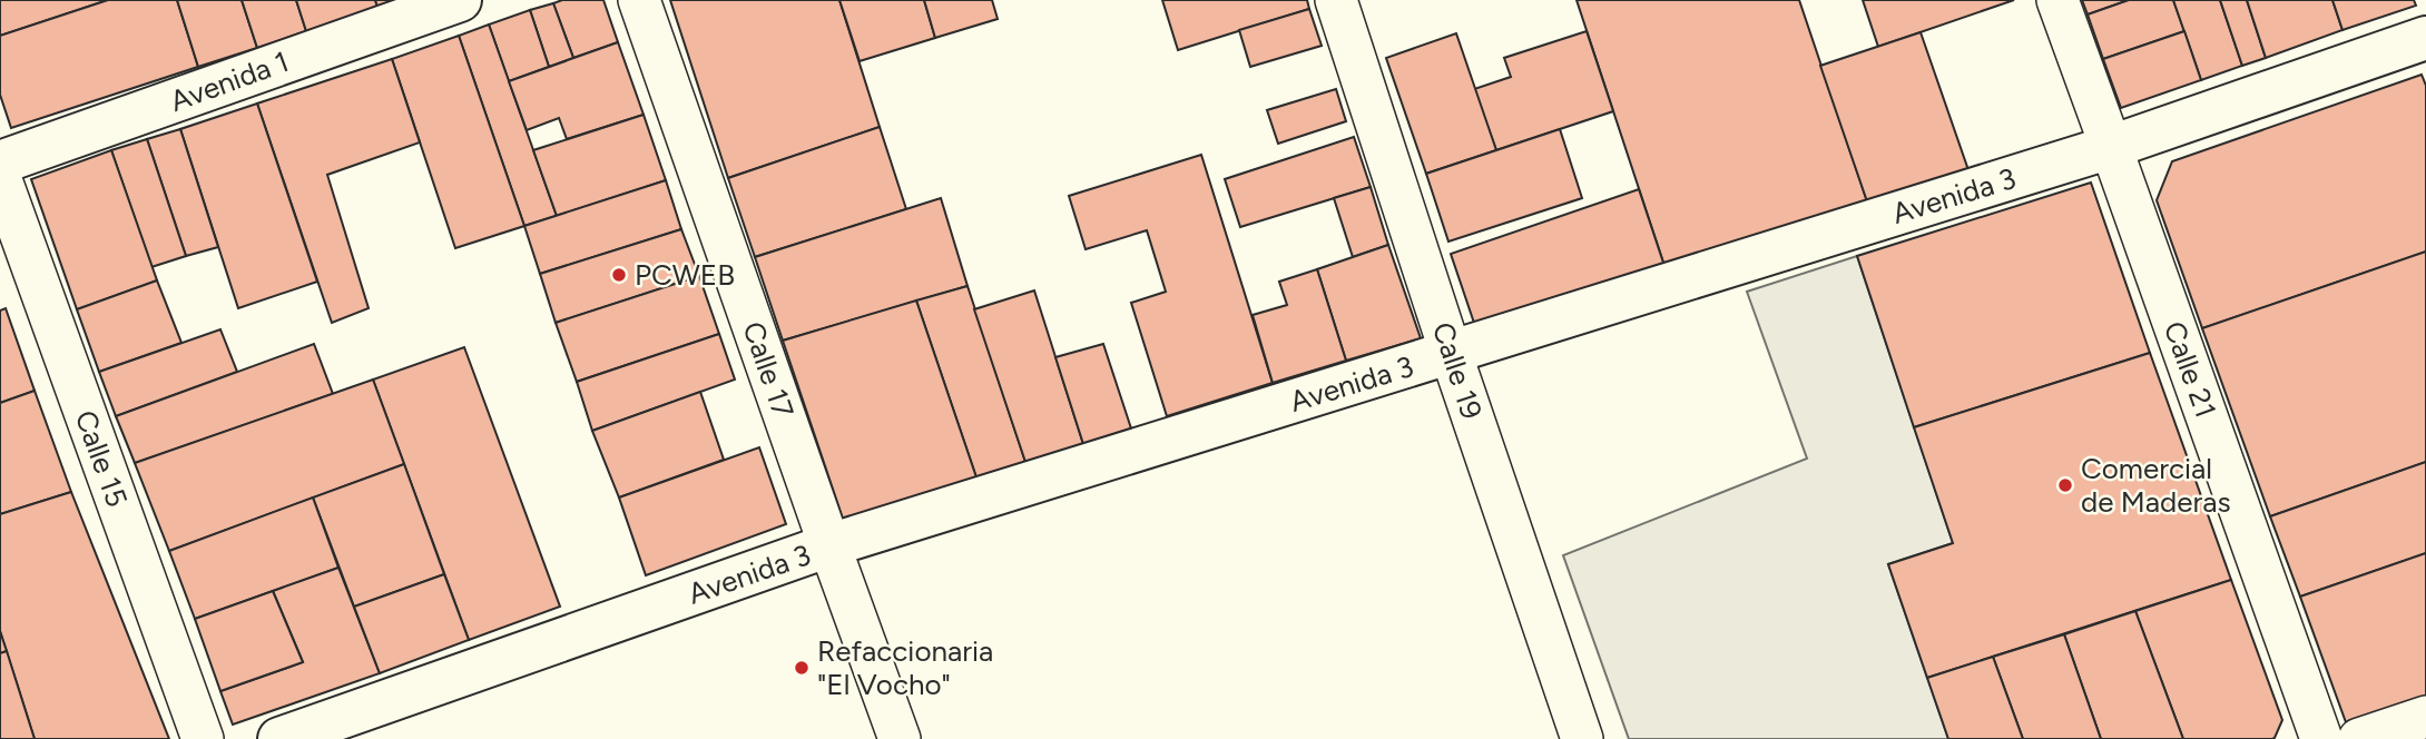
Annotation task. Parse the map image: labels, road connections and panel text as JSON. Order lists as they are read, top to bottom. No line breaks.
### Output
{"streets":{"main road":["Avenida 1","Avenida 3"],"street":["Calle 17","Calle 21","Calle 19","Calle 15"]},"crossings":[["Avenida 3","Calle 17"],["Avenida 3","Calle 21"],["Avenida 3","Calle 19"]],"places":["PCWEB","Comercial de Maderas","Refaccionaria \"El Vocho\""]}
